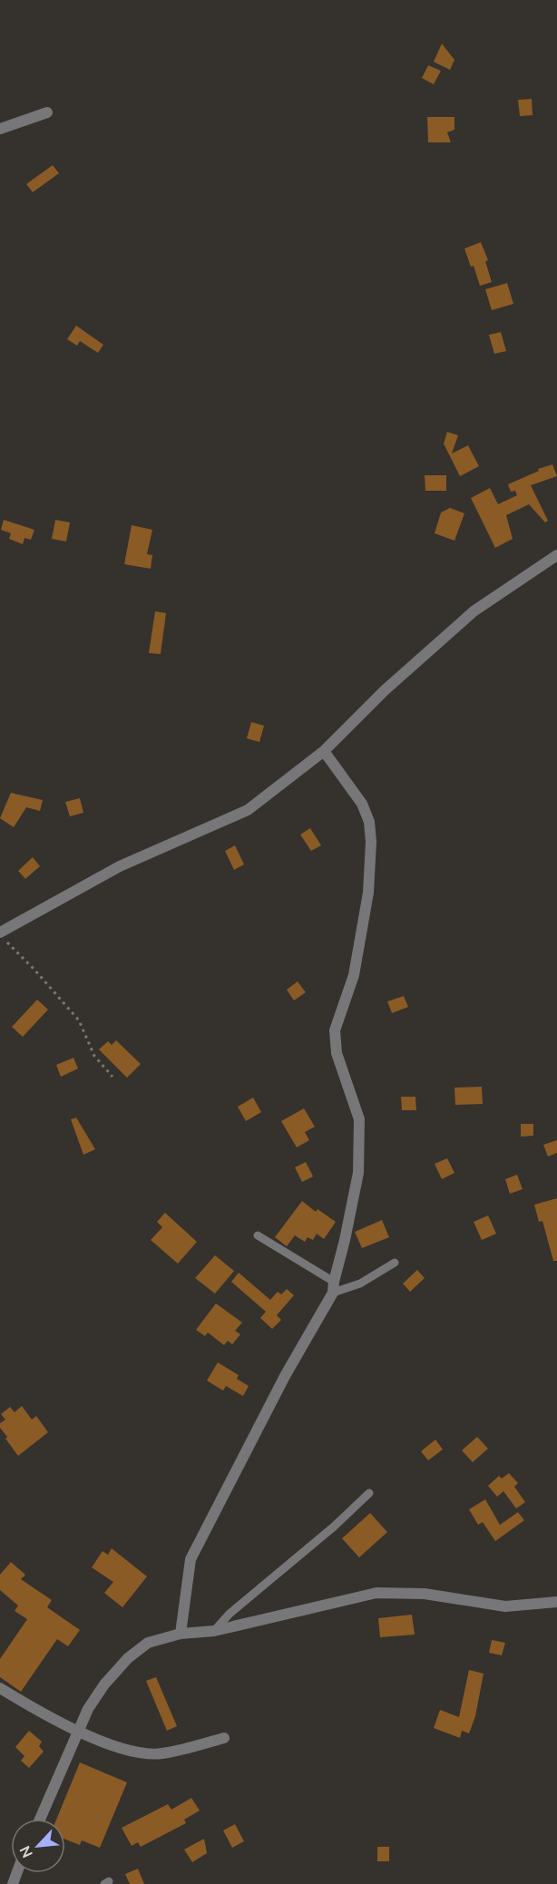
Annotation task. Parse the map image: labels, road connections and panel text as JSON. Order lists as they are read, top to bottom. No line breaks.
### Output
{"north":"bottom left"}
